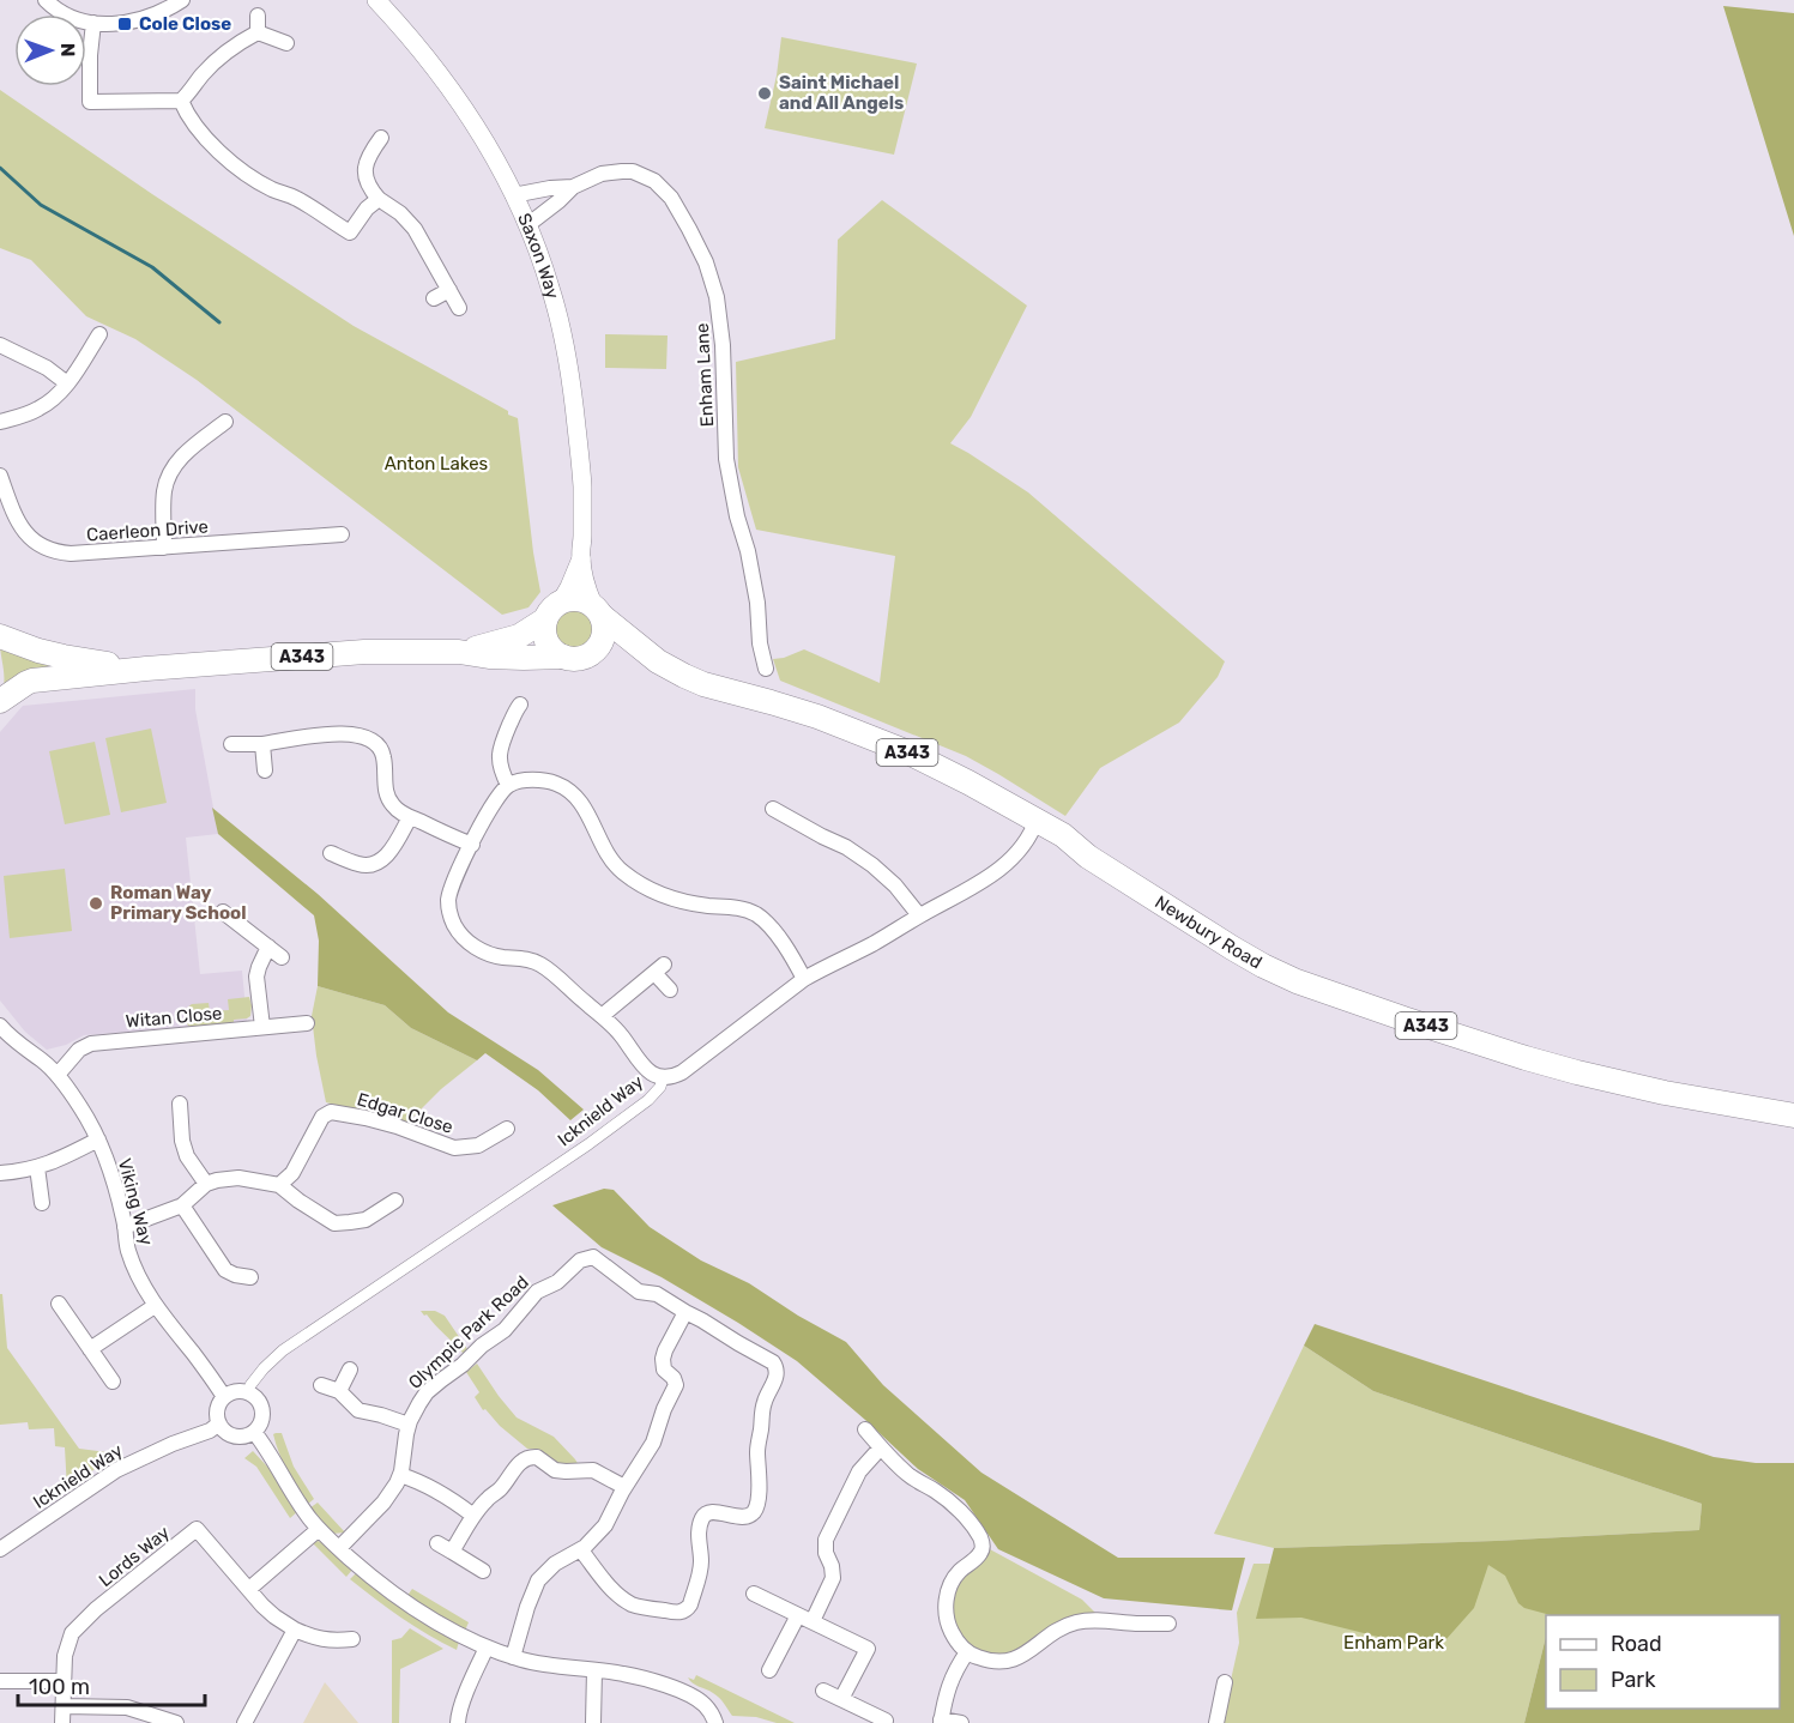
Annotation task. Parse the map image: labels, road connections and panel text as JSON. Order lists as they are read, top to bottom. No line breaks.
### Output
{"streets":{"main road":["A343","Newbury Road"],"street":["Saxon Way","Enham Lane","Caerleon Drive","Witan Close","Icknield Way","Edgar Close","Viking Way","Olympic Park Road","Lords Way"]},"crossings":[["Saxon Way","Enham Lane"],["Saxon Way","A343"],["Saxon Way","Newbury Road"],["A343","Newbury Road"],["Newbury Road","Icknield Way"],["Witan Close","Viking Way"],["Icknield Way","Viking Way"]],"parks":["Anton Lakes","Enham Park"],"places":{"transit":["Cole Close"],"other":["Saint Michael and All Angels","Roman Way Primary School"]},"legend":["Road","Park"],"scale_bar":"100 m","north":"right"}
